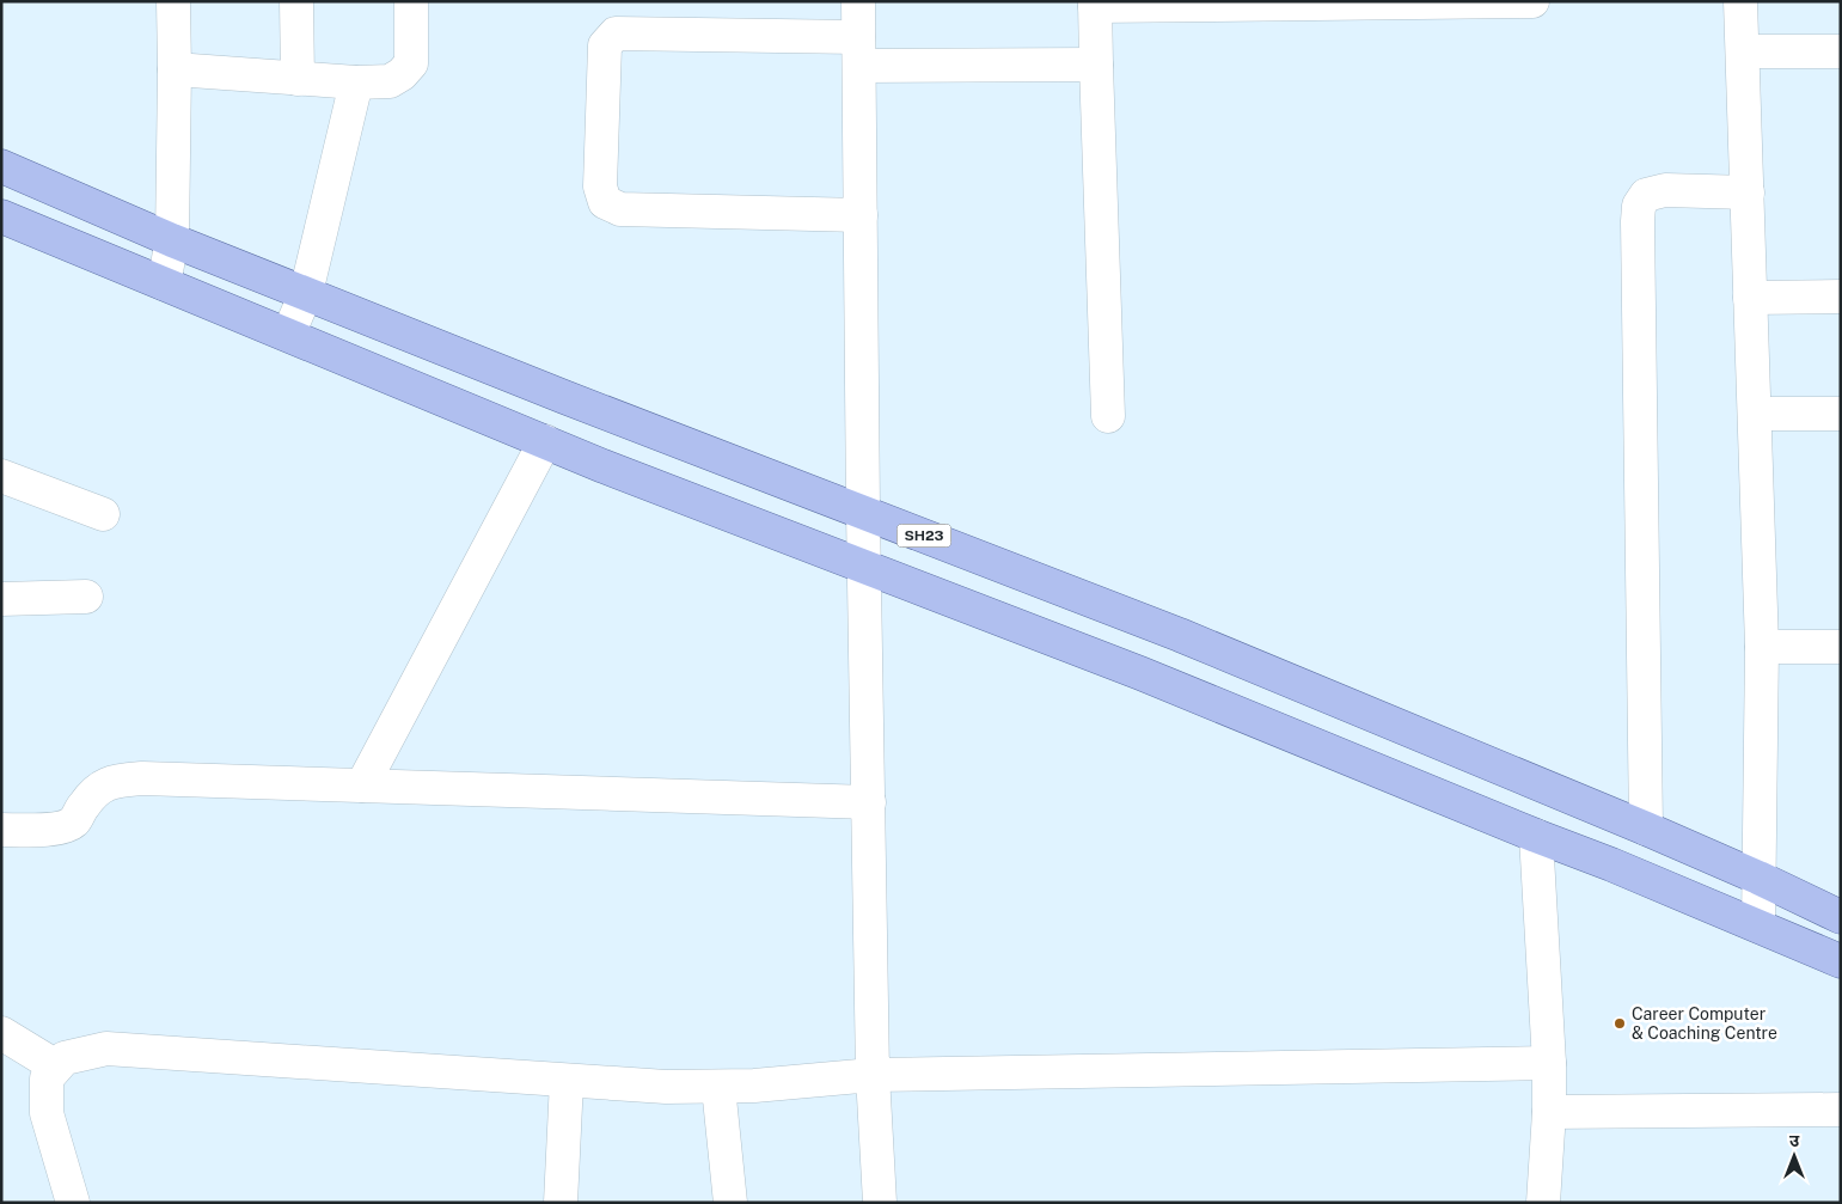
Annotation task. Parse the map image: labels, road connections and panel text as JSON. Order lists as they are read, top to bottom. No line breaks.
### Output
{"streets":{"main road":["SH23"]},"places":["Career Computer & Coaching Centre"],"north":"top"}
